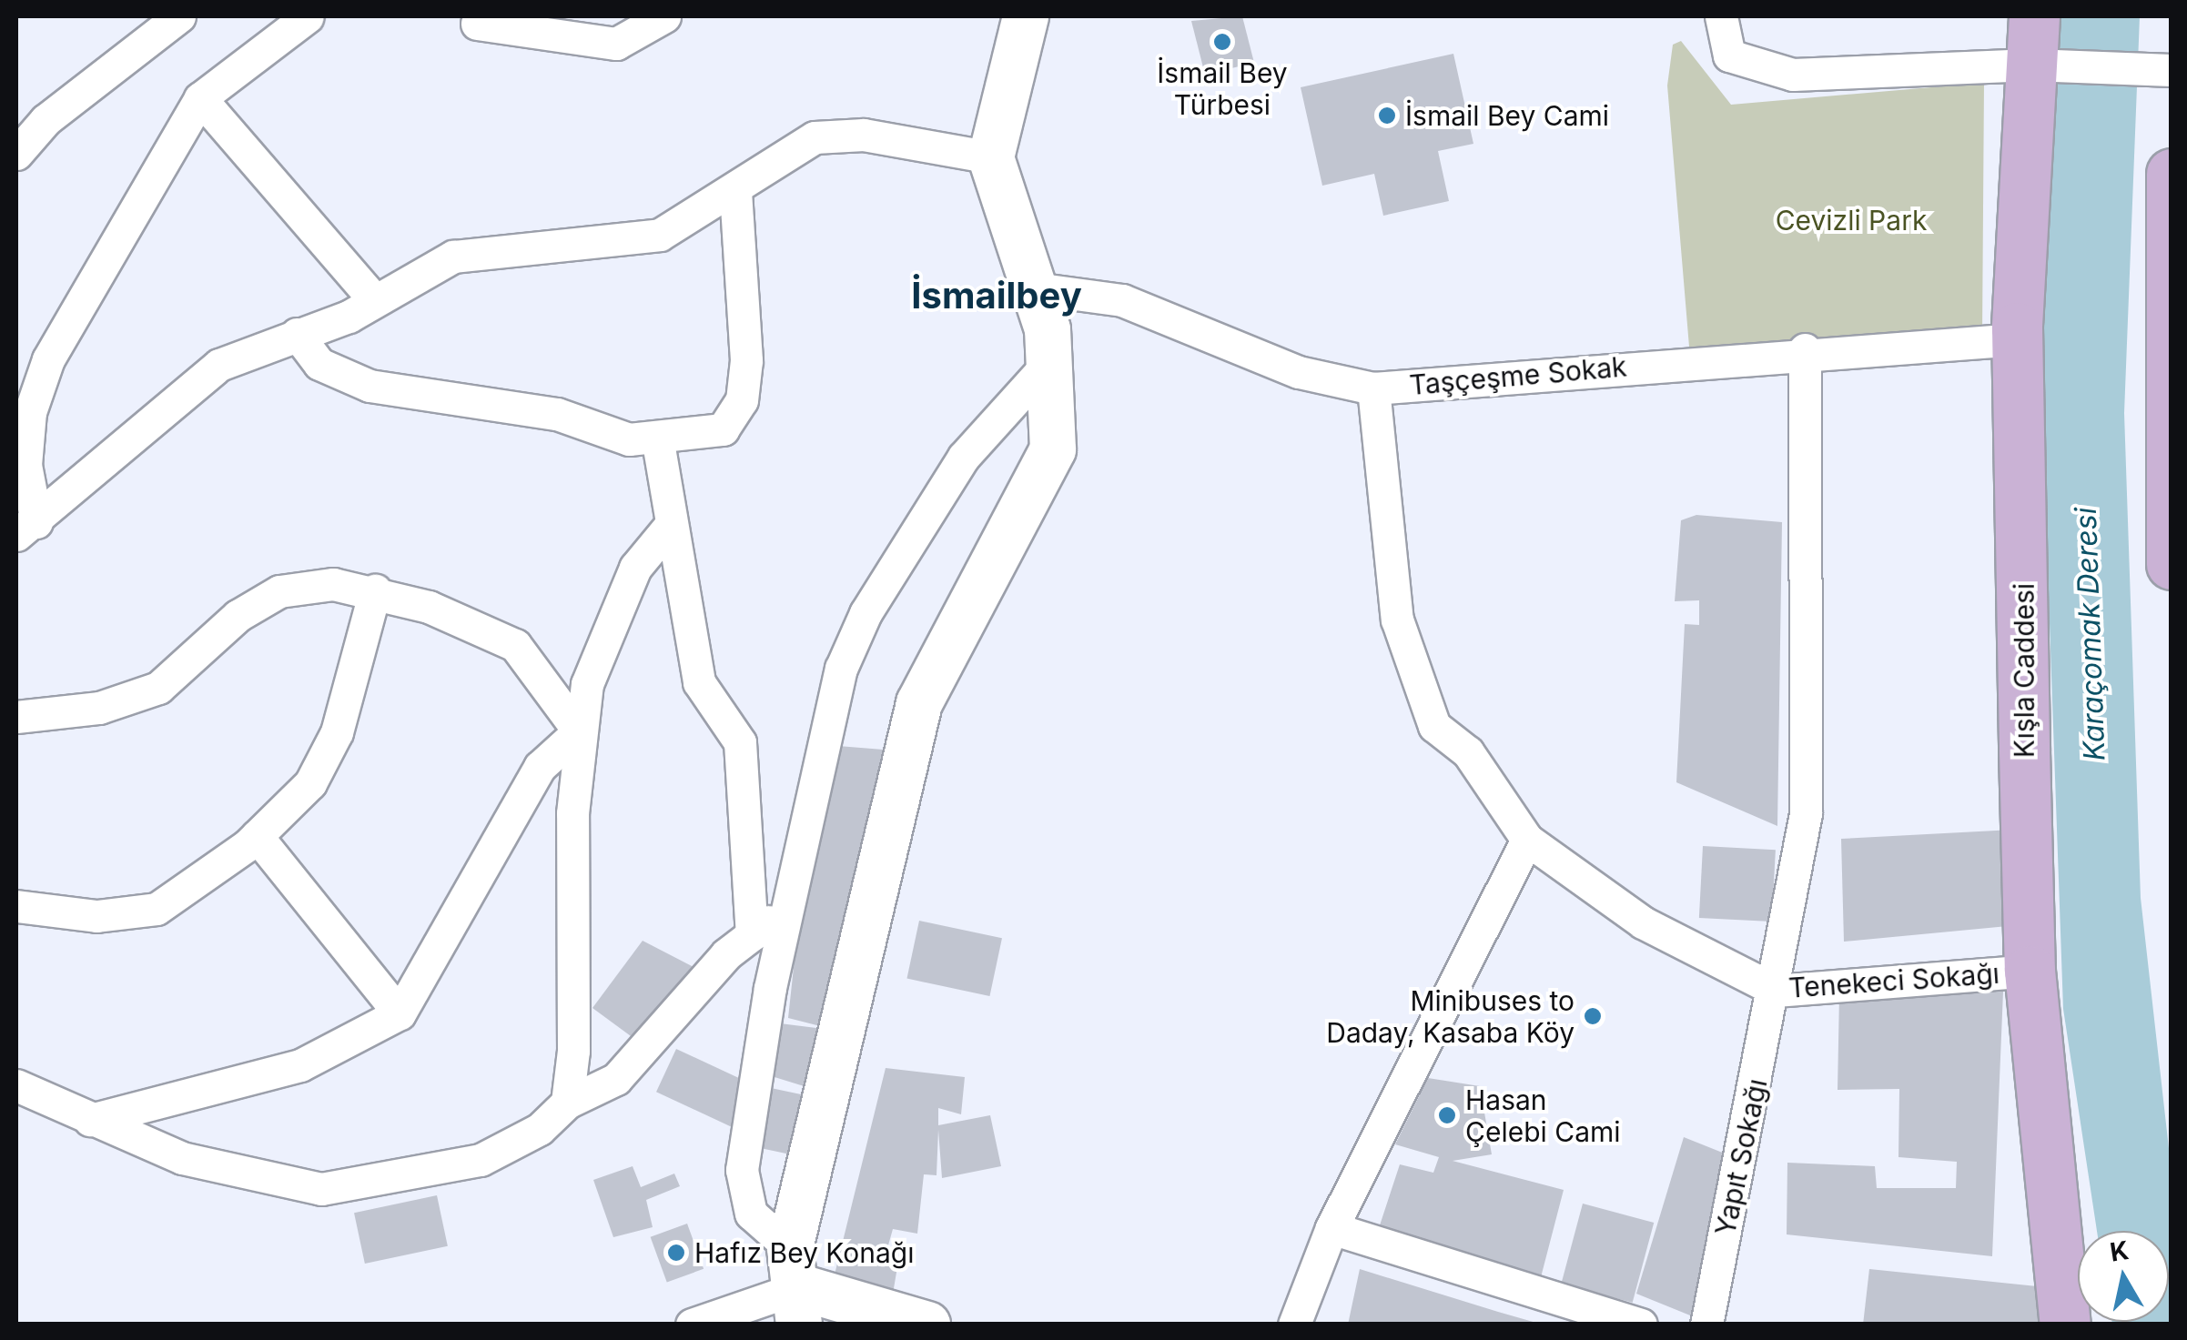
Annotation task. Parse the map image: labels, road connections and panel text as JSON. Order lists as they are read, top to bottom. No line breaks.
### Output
{"streets":{"main road":["Kışla Caddesi"],"street":["Taşçeşme Sokak","Tenekeci Sokağı","Yapıt Sokağı"]},"crossings":[["Taşçeşme Sokak","Kışla Caddesi"],["Taşçeşme Sokak","Tenekeci Sokağı"],["Taşçeşme Sokak","Yapıt Sokağı"],["Kışla Caddesi","Tenekeci Sokağı"],["Tenekeci Sokağı","Yapıt Sokağı"]],"districts":["İsmailbey"],"water":["Karaçomak Deresi"],"parks":["Cevizli Park"],"places":["İsmail Bey Türbesi","İsmail Bey Cami","Minibuses to Daday, Kasaba Köy","Hasan Çelebi Cami","Hafız Bey Konağı"],"north":"top"}
